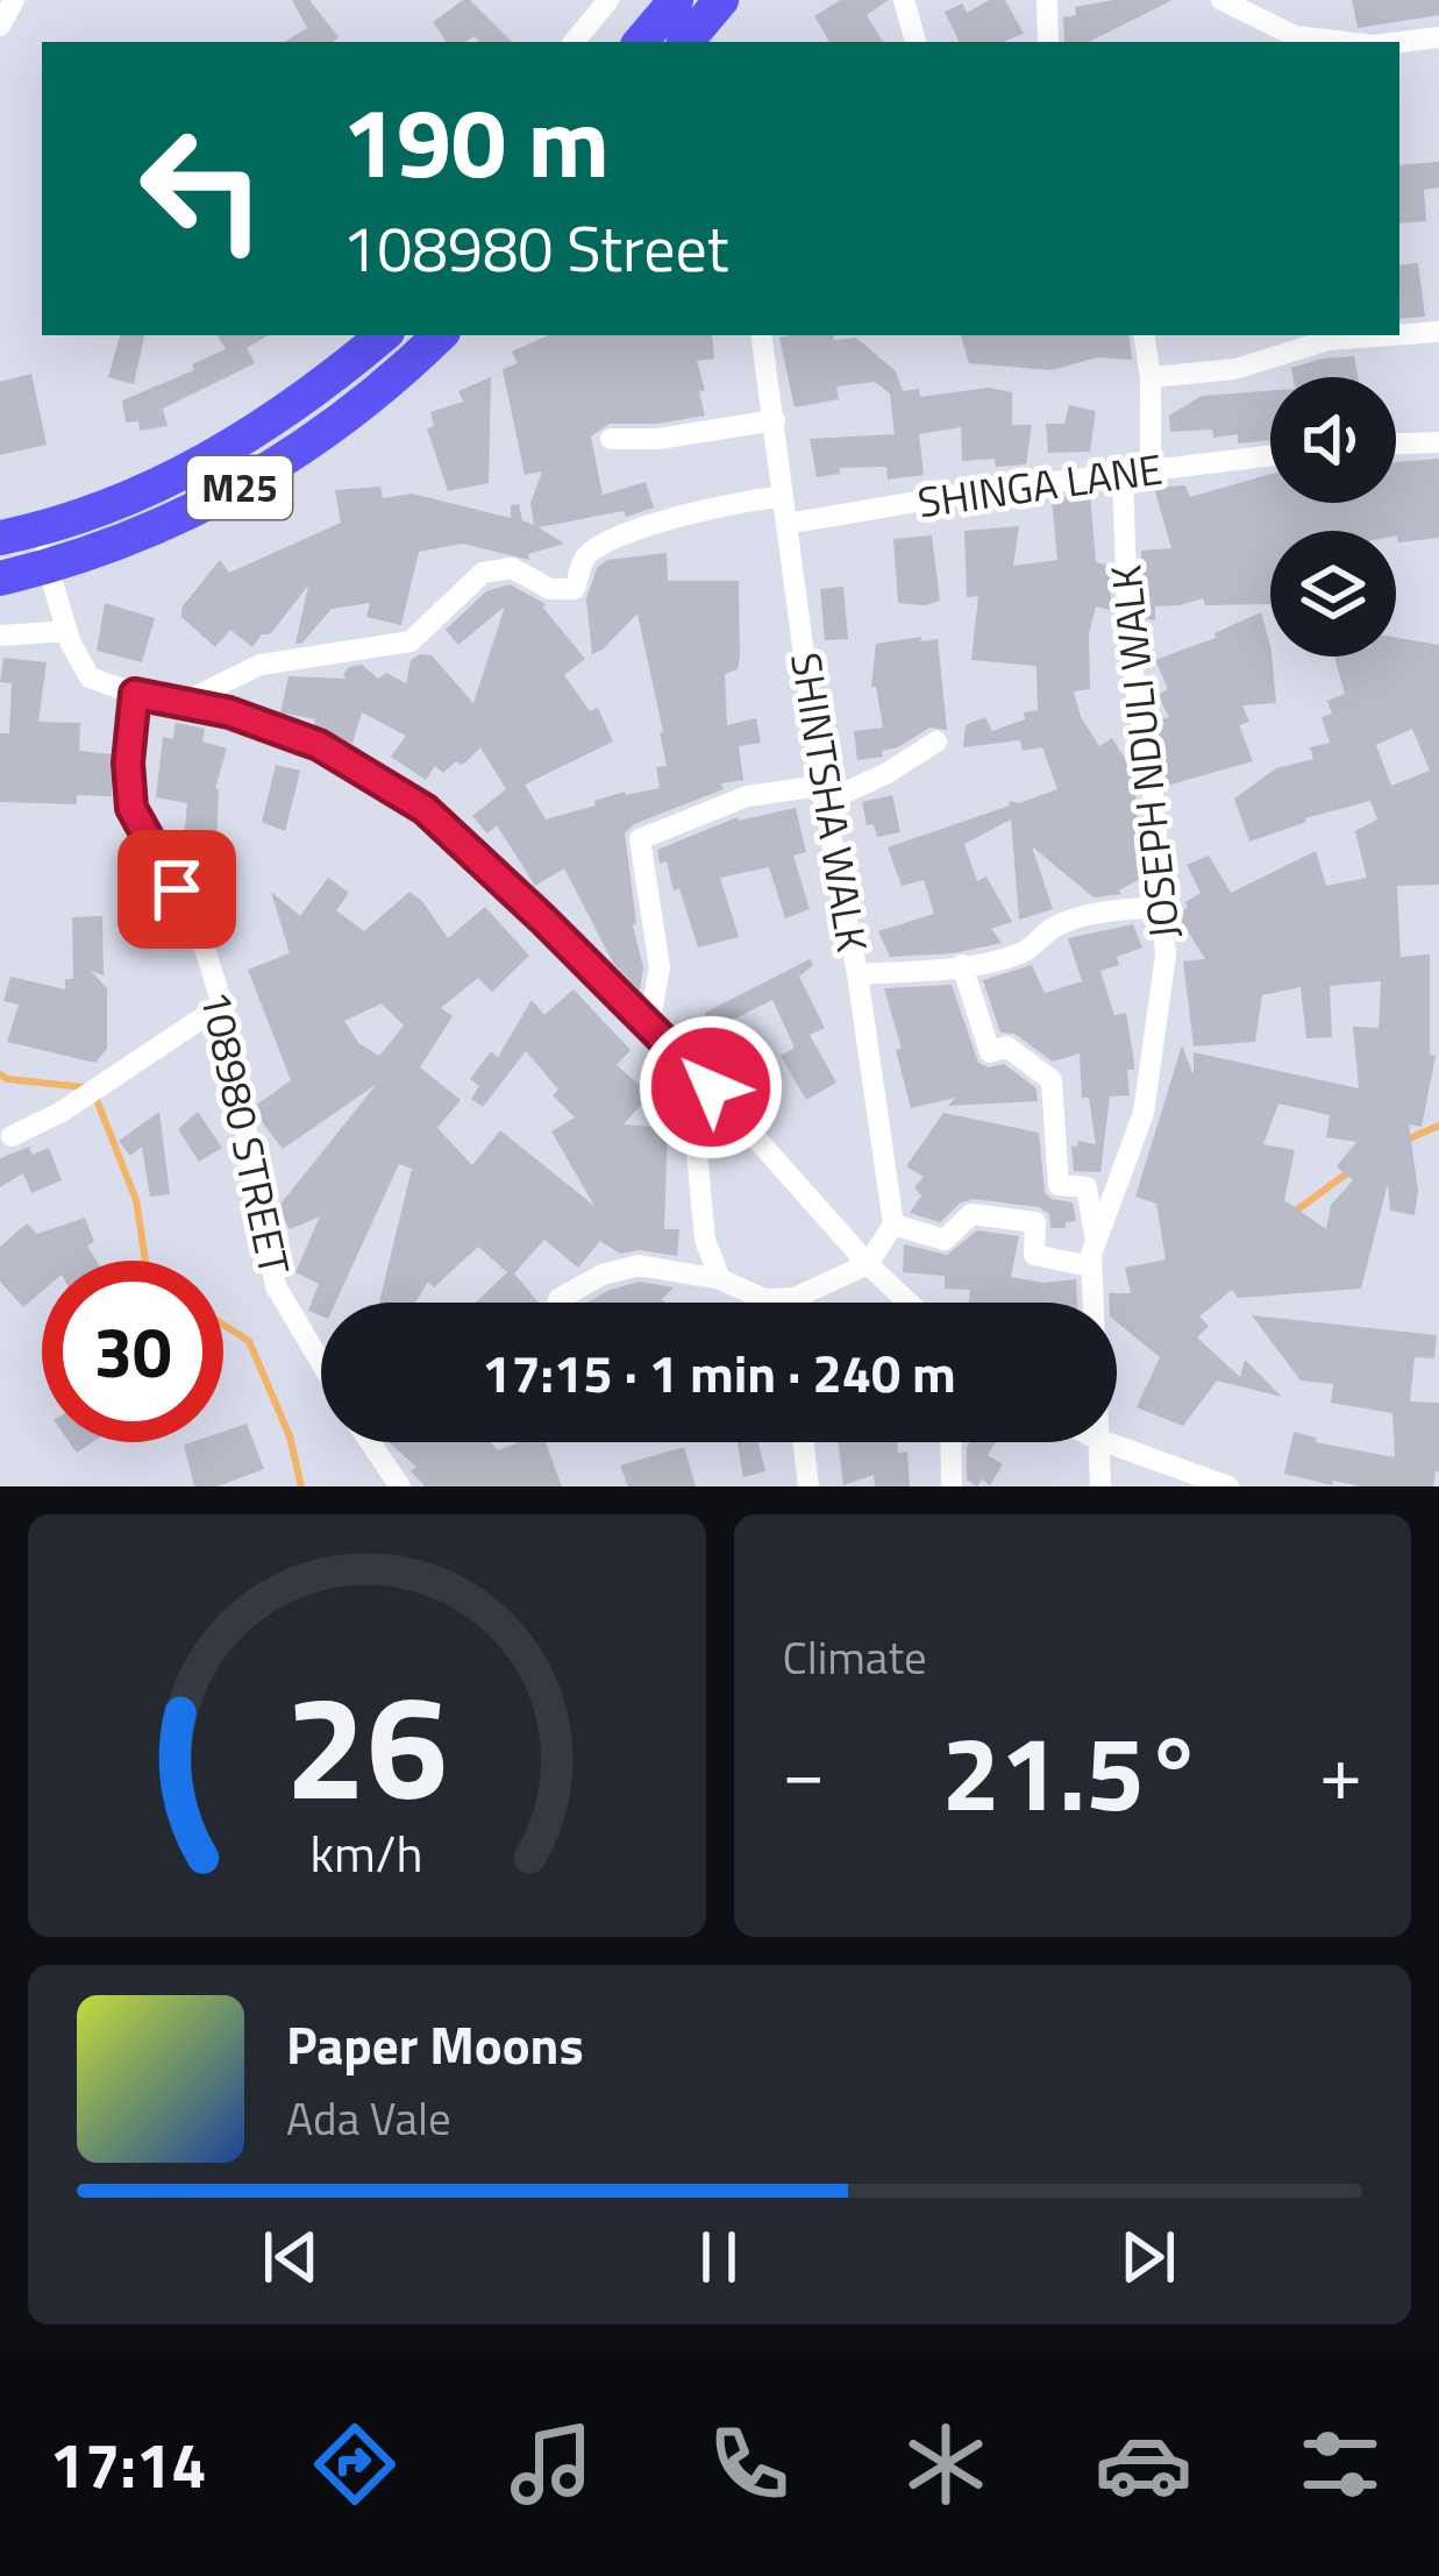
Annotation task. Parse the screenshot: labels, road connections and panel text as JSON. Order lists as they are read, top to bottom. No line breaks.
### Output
{"streets":{"main road":["M25"],"street":["SHINGA LANE","JOSEPH NDULI WALK","SHINTSHA WALK","108980 STREET"]},"crossings":[["SHINGA LANE","JOSEPH NDULI WALK"],["SHINGA LANE","SHINTSHA WALK"]],"page":{"turn":["190 m","108980 Street"],"limit":"30","trip":"17:15 · 1 min · 240 m","tile":"Climate","heat":["−","21.5°","+"],"song":["Paper Moons","Ada Vale"],"tabs":"17:14","gauge":["26","km/h"]}}
